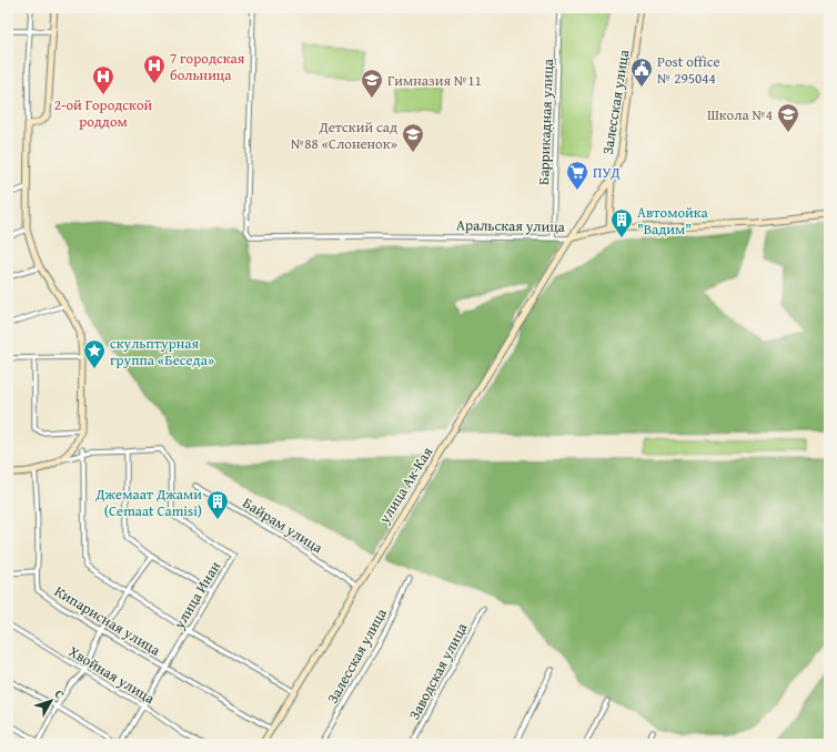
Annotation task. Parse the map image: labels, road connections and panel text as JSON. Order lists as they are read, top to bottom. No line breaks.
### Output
{"streets":{"street":["Залесская улица","Баррикадная улица","Аральская улица","улица Ак-Кая","Байрам улица","улица Инан","Кипарисная улица","Заводская улица","Хвойная улица"]},"crossings":[["Залесская улица","Аральская улица"],["Залесская улица","улица Ак-Кая"],["Баррикадная улица","Аральская улица"],["Аральская улица","улица Ак-Кая"],["улица Ак-Кая","Байрам улица"],["улица Ак-Кая","Кипарисная улица"],["улица Инан","Кипарисная улица"],["улица Инан","Хвойная улица"]],"places":{"hospital":["7 городская больница","2-ой Городской роддом"],"public building":["Post office № 295044"],"school or university":["Гимназия №11","Школа №4","Детский сад №88 «Слоненок»"],"supermarket":["ПУД"],"building":["Автомойка \"Вадим\"","Джемаат Джами (Cemaat Camisi)"],"place":["скульптурная группа «Беседа»"]},"north":"top right"}
